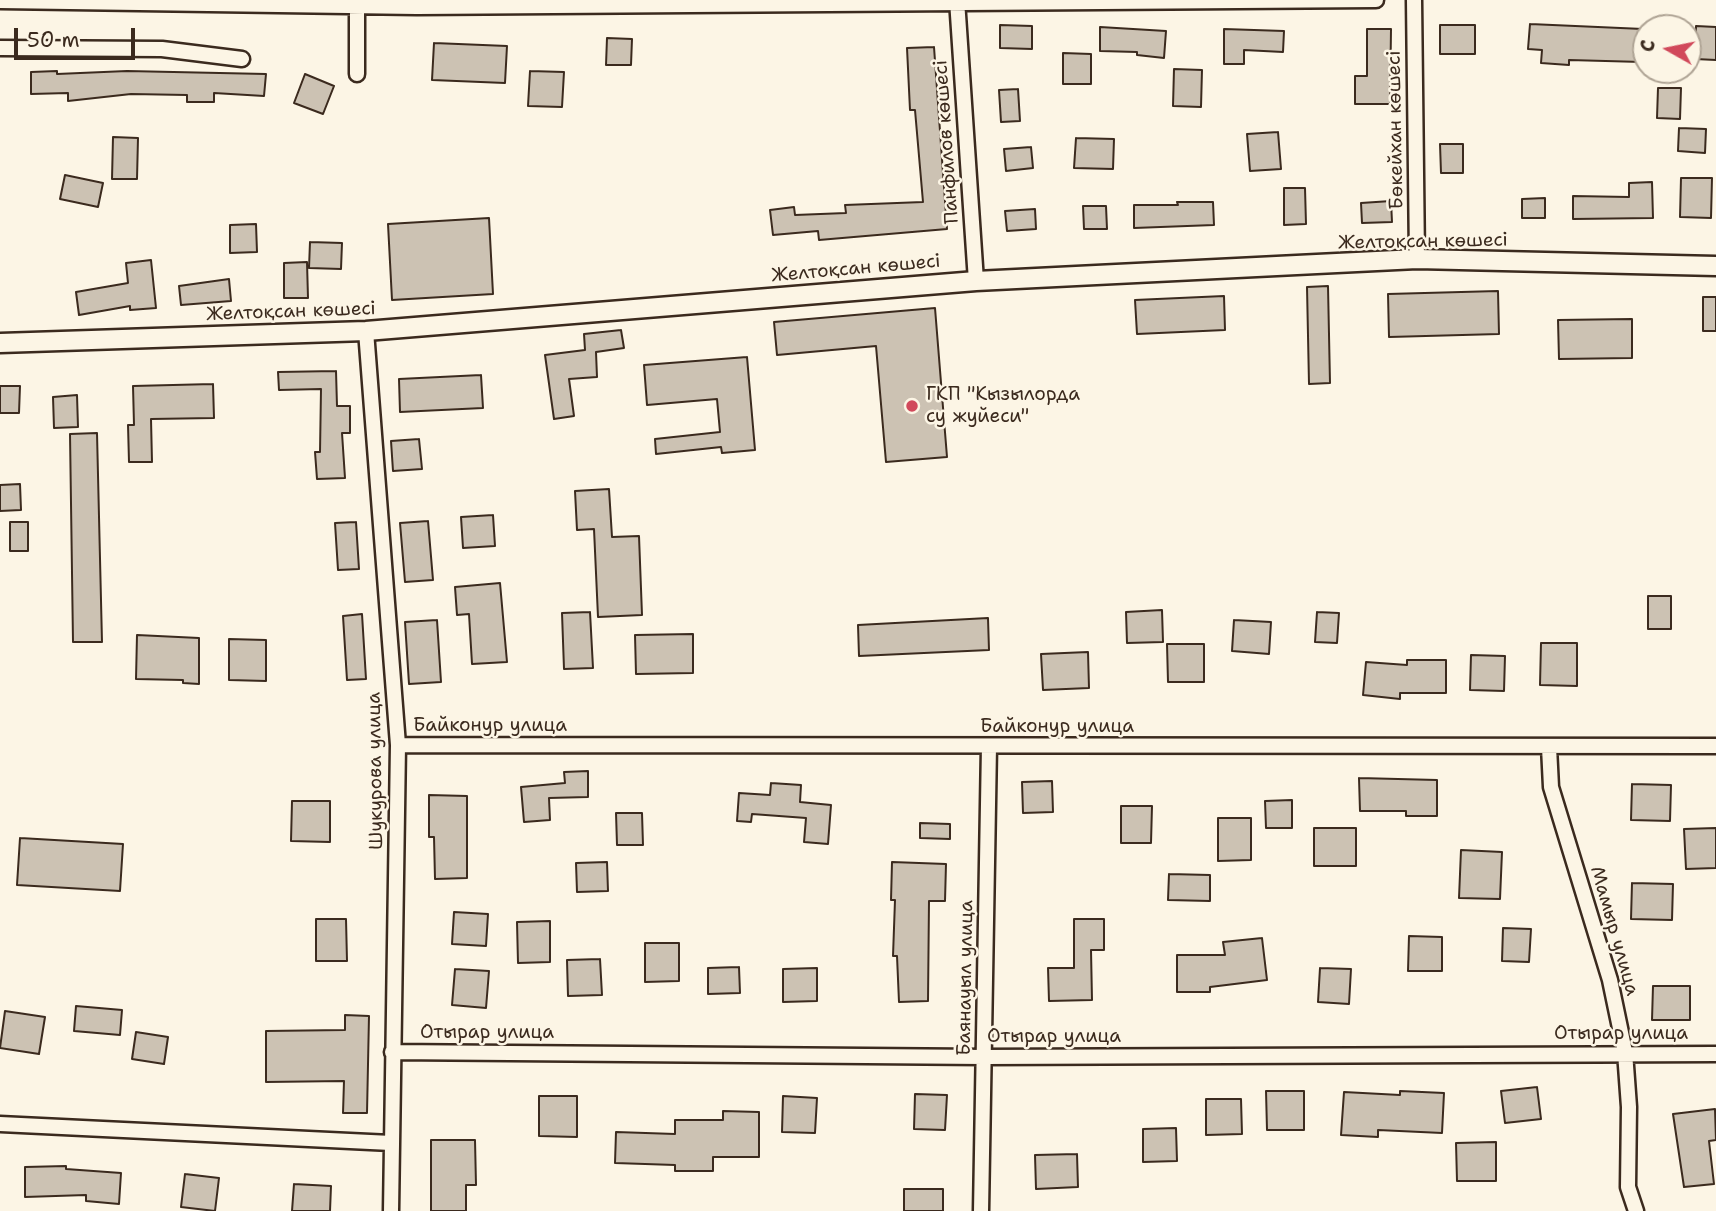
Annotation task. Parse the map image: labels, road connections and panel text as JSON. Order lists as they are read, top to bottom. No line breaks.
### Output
{"streets":{"street":["Бөкейхан көшесі","Панфилов көшесі","Желтоқсан көшесі","Байконур улица","Шукурова улица","Мамыр улица","Баянауыл улица","Отырар улица"]},"crossings":[["Бөкейхан көшесі","Желтоқсан көшесі"],["Панфилов көшесі","Желтоқсан көшесі"],["Желтоқсан көшесі","Шукурова улица"],["Байконур улица","Шукурова улица"],["Байконур улица","Мамыр улица"],["Байконур улица","Баянауыл улица"],["Шукурова улица","Отырар улица"],["Мамыр улица","Отырар улица"],["Баянауыл улица","Отырар улица"]],"places":["ГКП \"Кызылорда су жуйеси\""],"scale_bar":"50 m","north":"left"}
